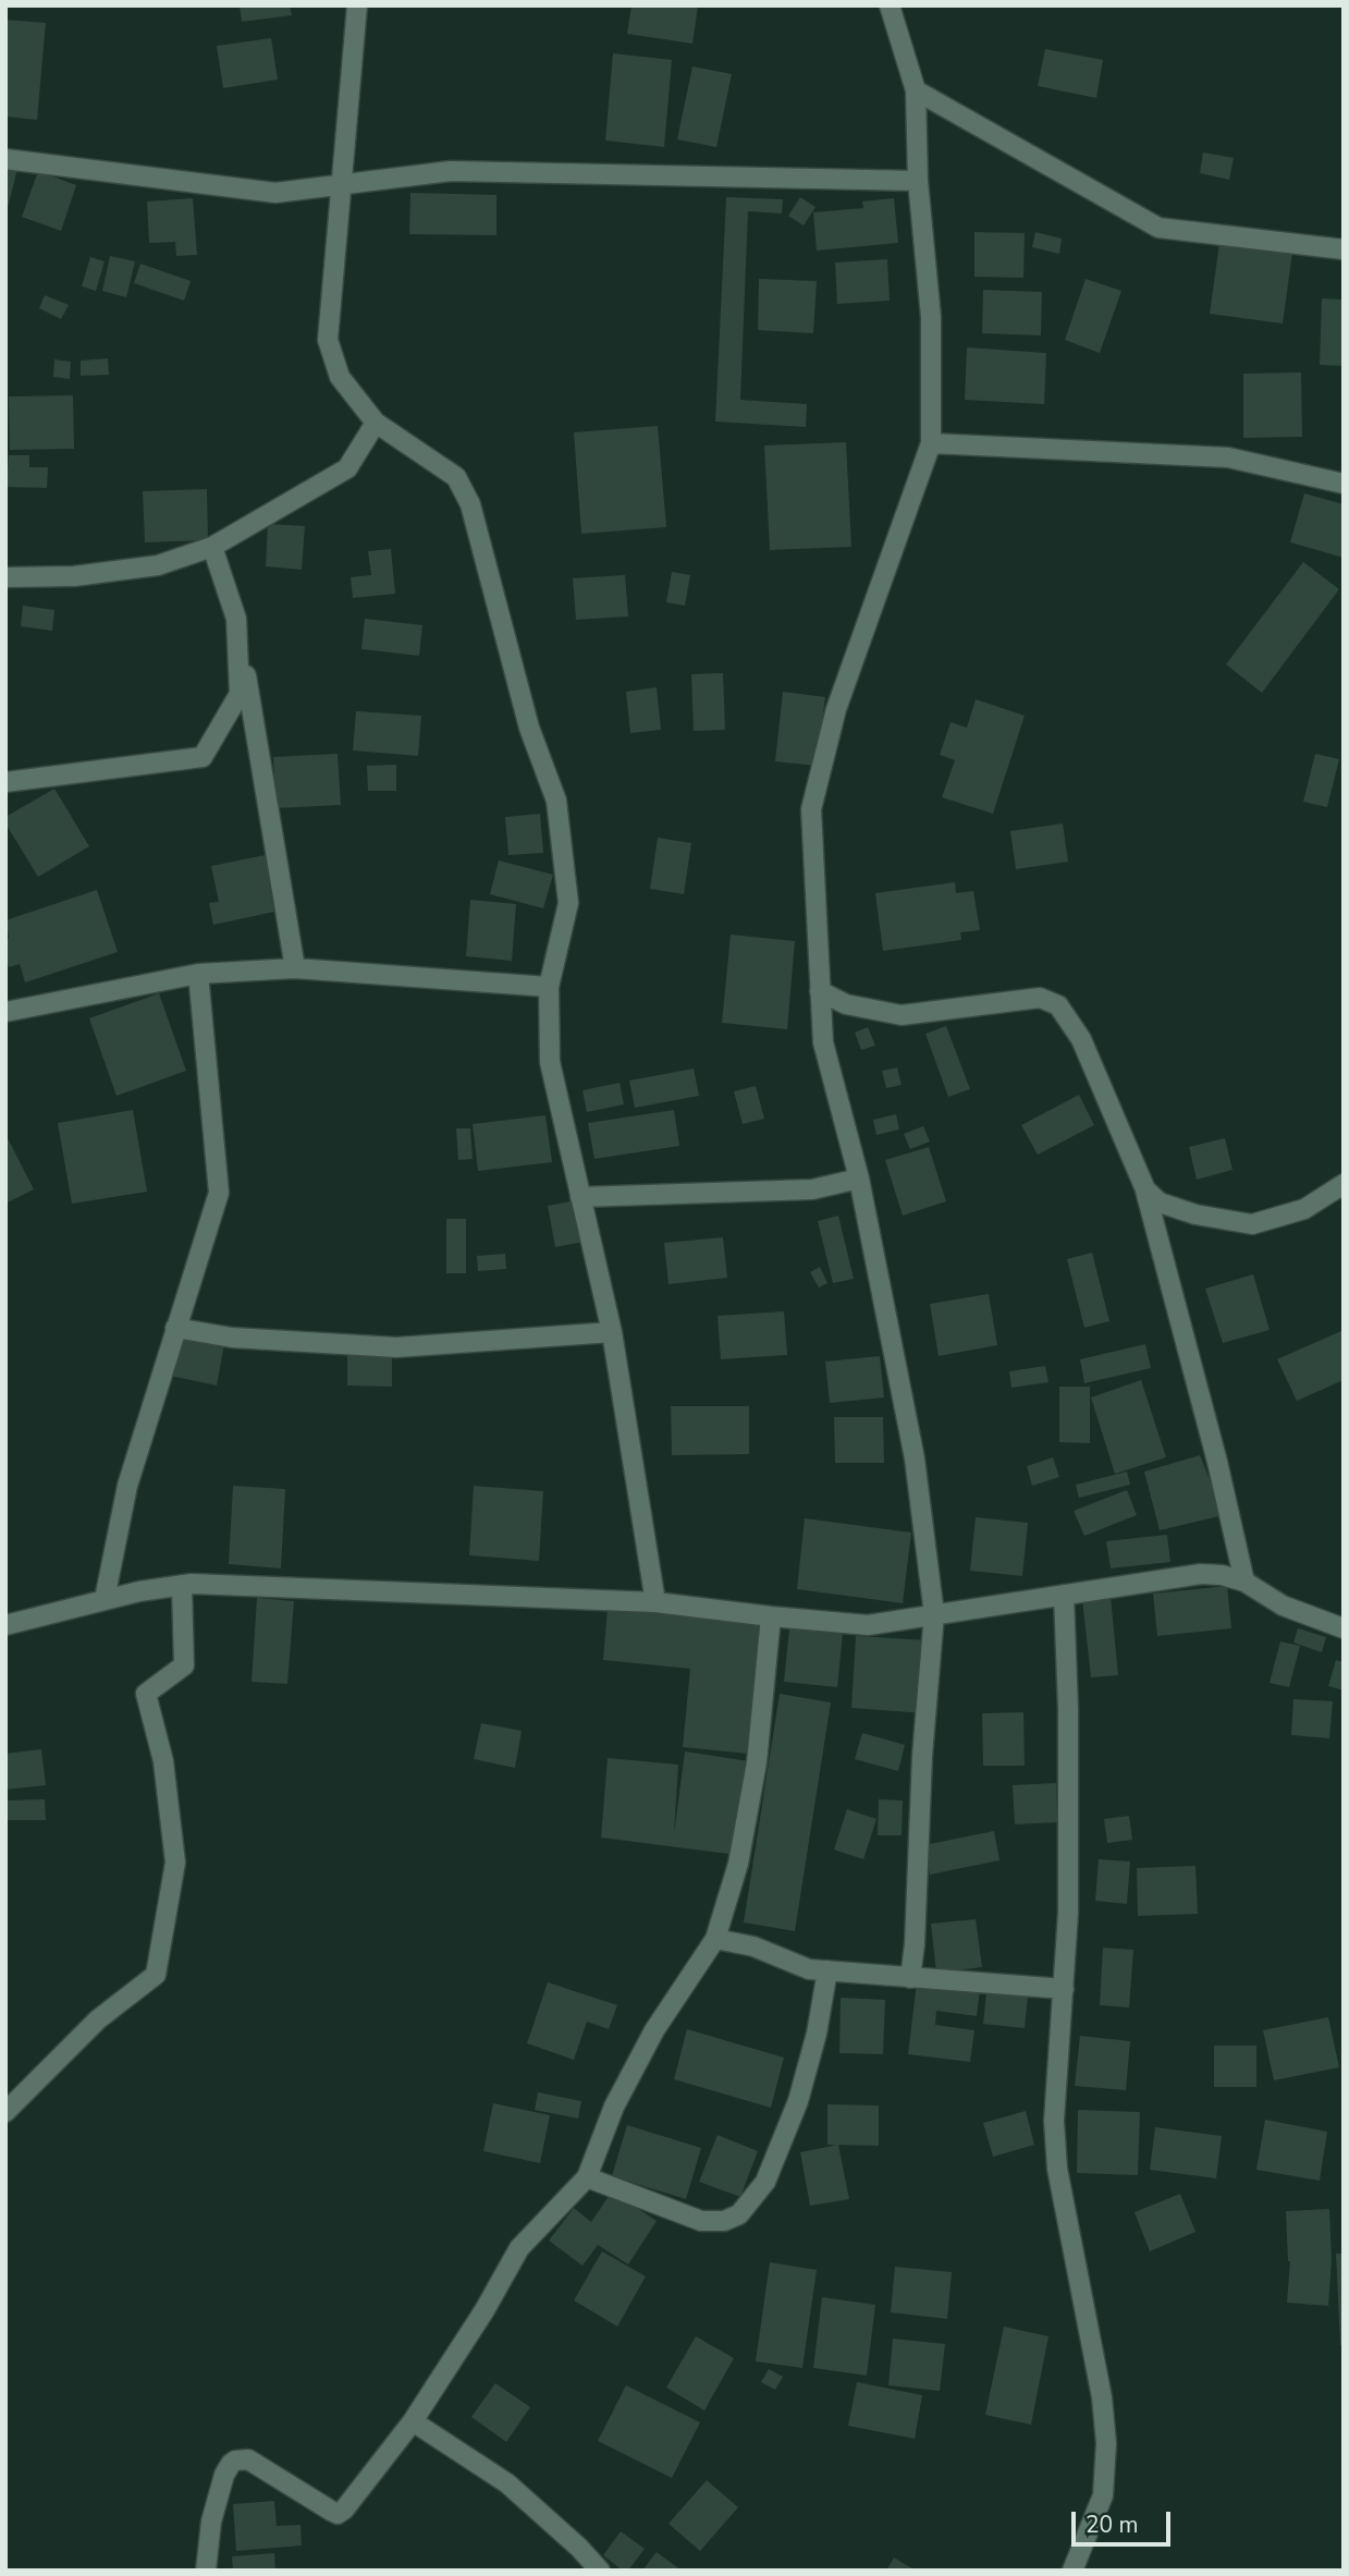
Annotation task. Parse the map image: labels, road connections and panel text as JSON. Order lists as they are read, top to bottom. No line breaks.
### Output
{"scale_bar":"20 m"}
